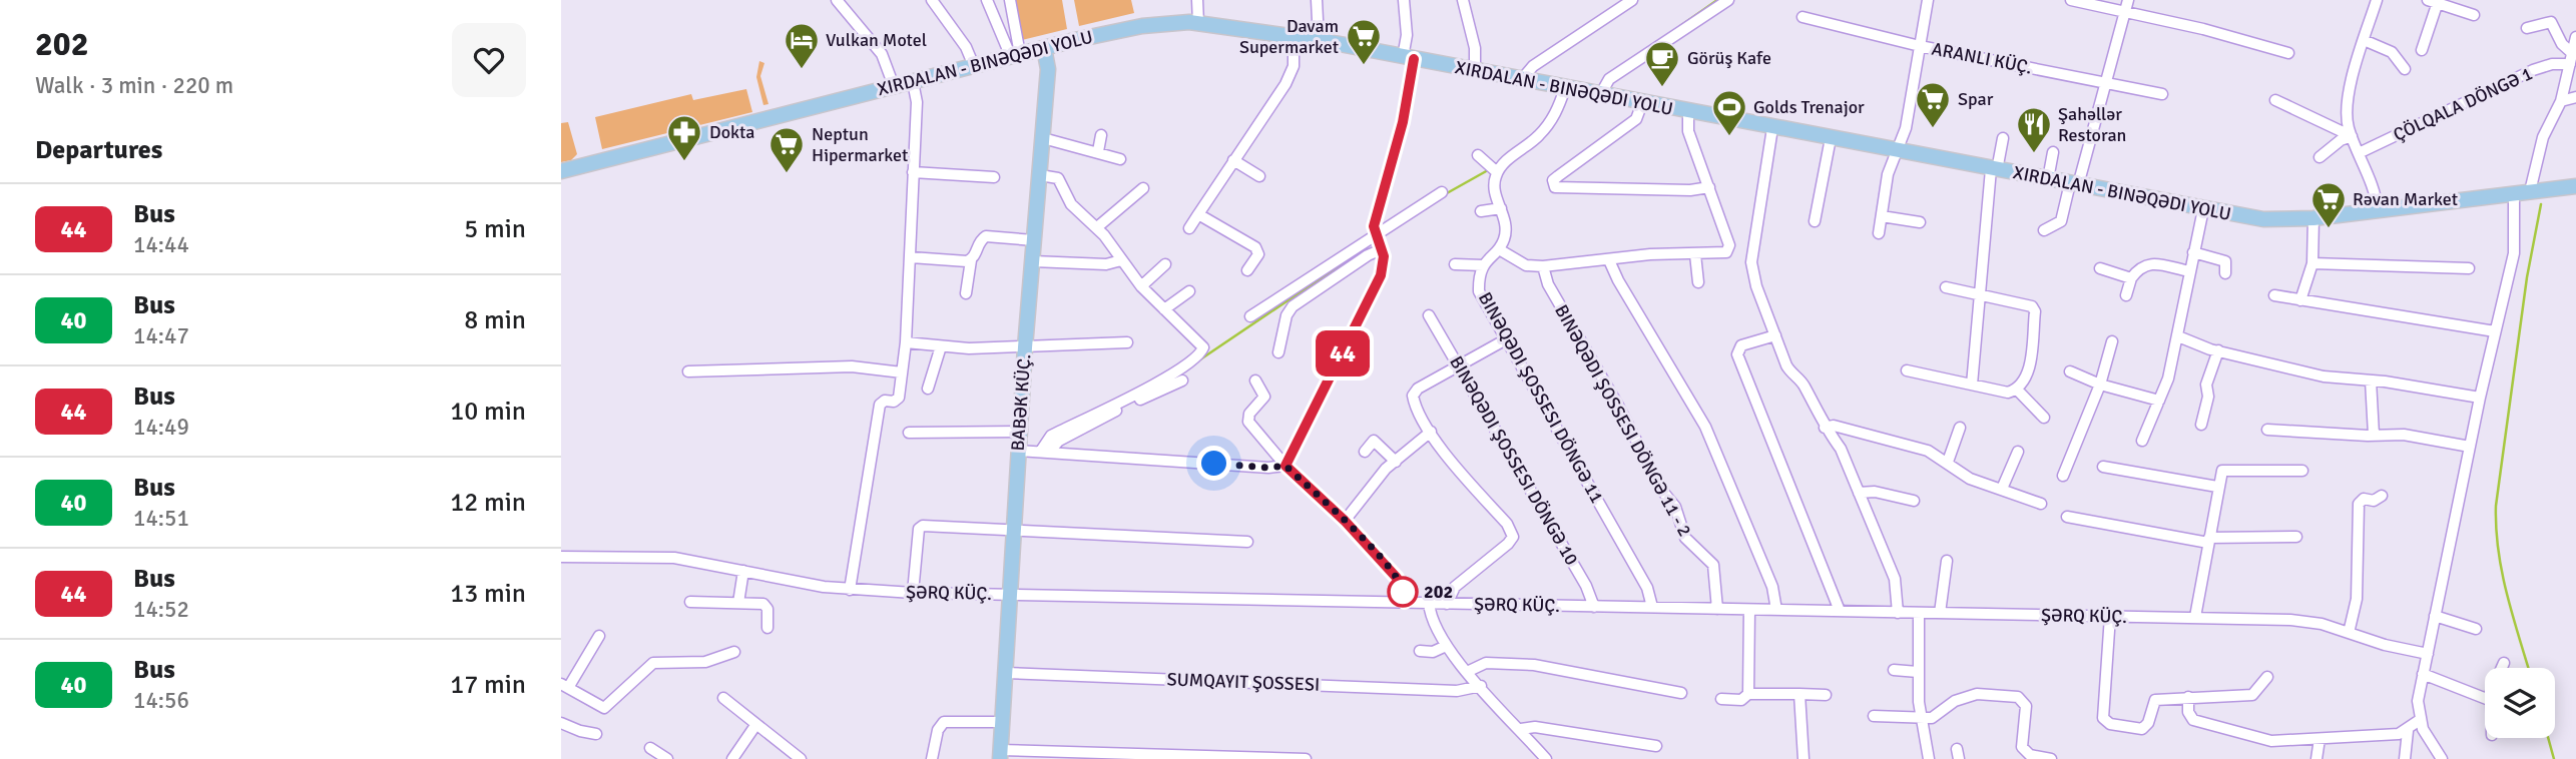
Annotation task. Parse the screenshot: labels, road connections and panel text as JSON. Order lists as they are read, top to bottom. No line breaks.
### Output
{"streets":{"main road":["BABƏK KÜÇ."],"street":["ÇÖLQALA DÖNGƏ 1","BINƏQƏDI ŞOSSESI DÖNGƏ 11","BINƏQƏDI ŞOSSESI DÖNGƏ 11 - 2","BINƏQƏDI ŞOSSESI DÖNGƏ 10","ŞƏRQ KÜÇ."]},"crossings":[["BINƏQƏDI ŞOSSESI DÖNGƏ 11","ŞƏRQ KÜÇ."],["BABƏK KÜÇ.","ŞƏRQ KÜÇ."],["BINƏQƏDI ŞOSSESI DÖNGƏ 11 - 2","ŞƏRQ KÜÇ."],["BINƏQƏDI ŞOSSESI DÖNGƏ 10","ŞƏRQ KÜÇ."]],"places":{"supermarket":["Davam Supermarket","Spar","Neptun Hipermarket","Rəvan Market"],"hotel":["Vulkan Motel"],"cafe":["Görüş Kafe"],"sports":["Golds Trenajor"],"restaurant":["Şahəllər Restoran"],"pharmacy":["Dokta"],"other":["202"]},"lines":["bus line 44"],"page":{"heading":[["202","Walk · 3 min · 220 m"],"Departures"],"on_map":"44","list":[{"mark":"44","name":"Bus","note":"14:44","value":"5 min"},{"mark":"40","name":"Bus","note":"14:47","value":"8 min"},{"mark":"44","name":"Bus","note":"14:49","value":"10 min"},{"mark":"40","name":"Bus","note":"14:51","value":"12 min"},{"mark":"44","name":"Bus","note":"14:52","value":"13 min"},{"mark":"40","name":"Bus","note":"14:56","value":"17 min"}]}}
